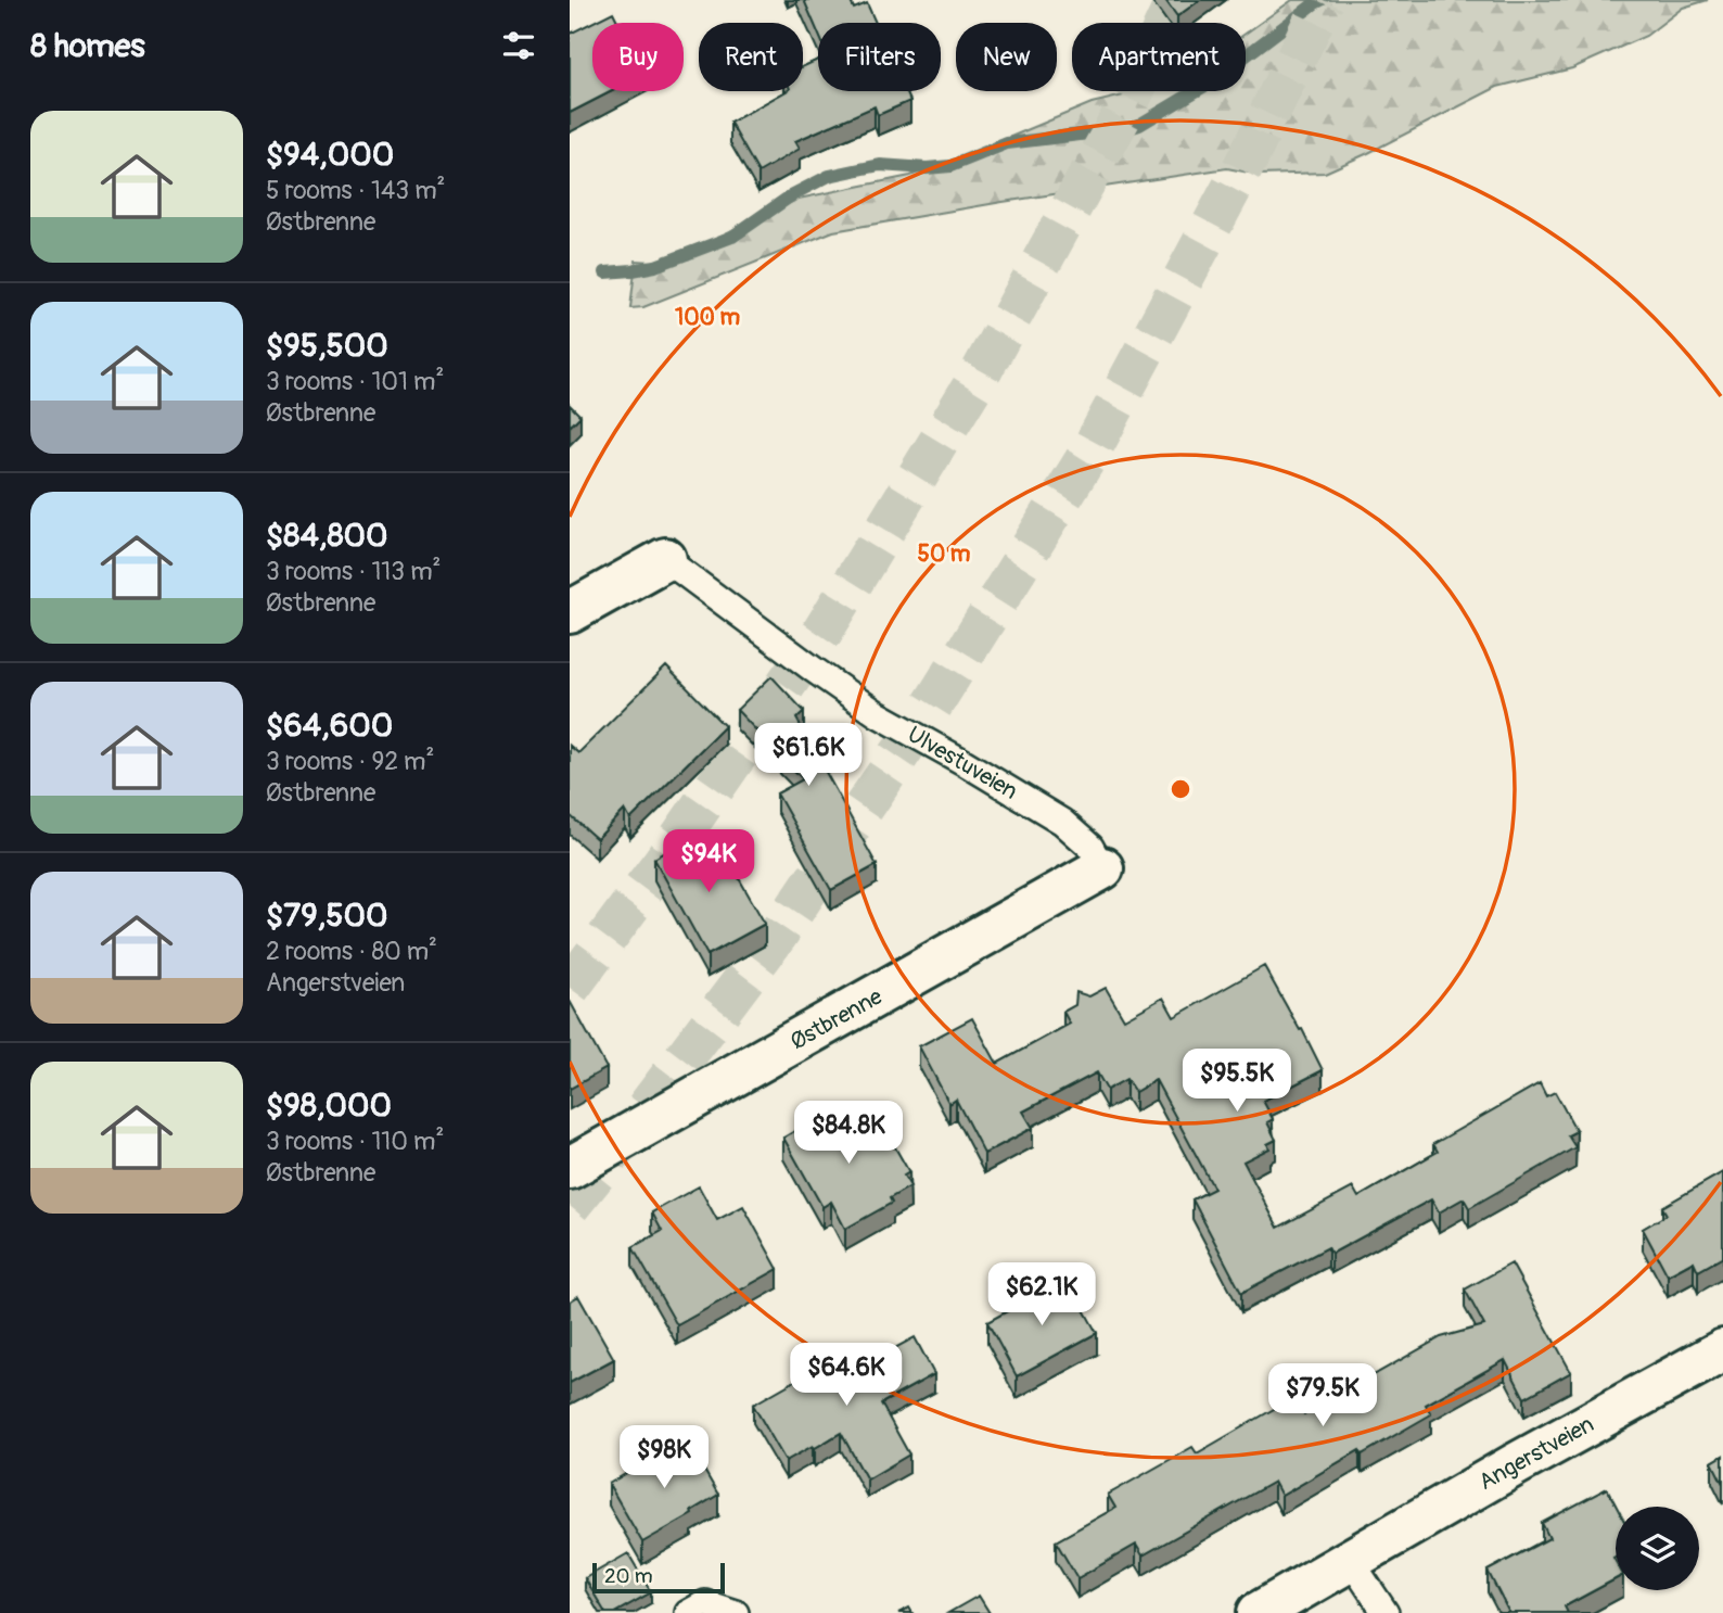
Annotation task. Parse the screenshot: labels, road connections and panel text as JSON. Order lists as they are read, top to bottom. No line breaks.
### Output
{"streets":{"street":["Østbrenne","Angerstveien"],"lane":["Ulvestuveien"]},"crossings":[["Ulvestuveien","Østbrenne"]],"scale_bar":"20 m","page":{"heading":"8 homes","chip":["Buy","Rent","Filters","New","Apartment"],"list":[{"name":"$94,000","note":"5 rooms · 143 m² · Østbrenne"},{"name":"$95,500","note":"3 rooms · 101 m² · Østbrenne"},{"name":"$84,800","note":"3 rooms · 113 m² · Østbrenne"},{"name":"$64,600","note":"3 rooms · 92 m² · Østbrenne"},{"name":"$79,500","note":"2 rooms · 80 m² · Angerstveien"},{"name":"$98,000","note":"3 rooms · 110 m² · Østbrenne"}],"price":["$61.6K","$94K","$95.5K","$84.8K","$62.1K","$64.6K","$79.5K","$98K"],"scale":"20 m"},"rings":["100 m","50 m"]}
